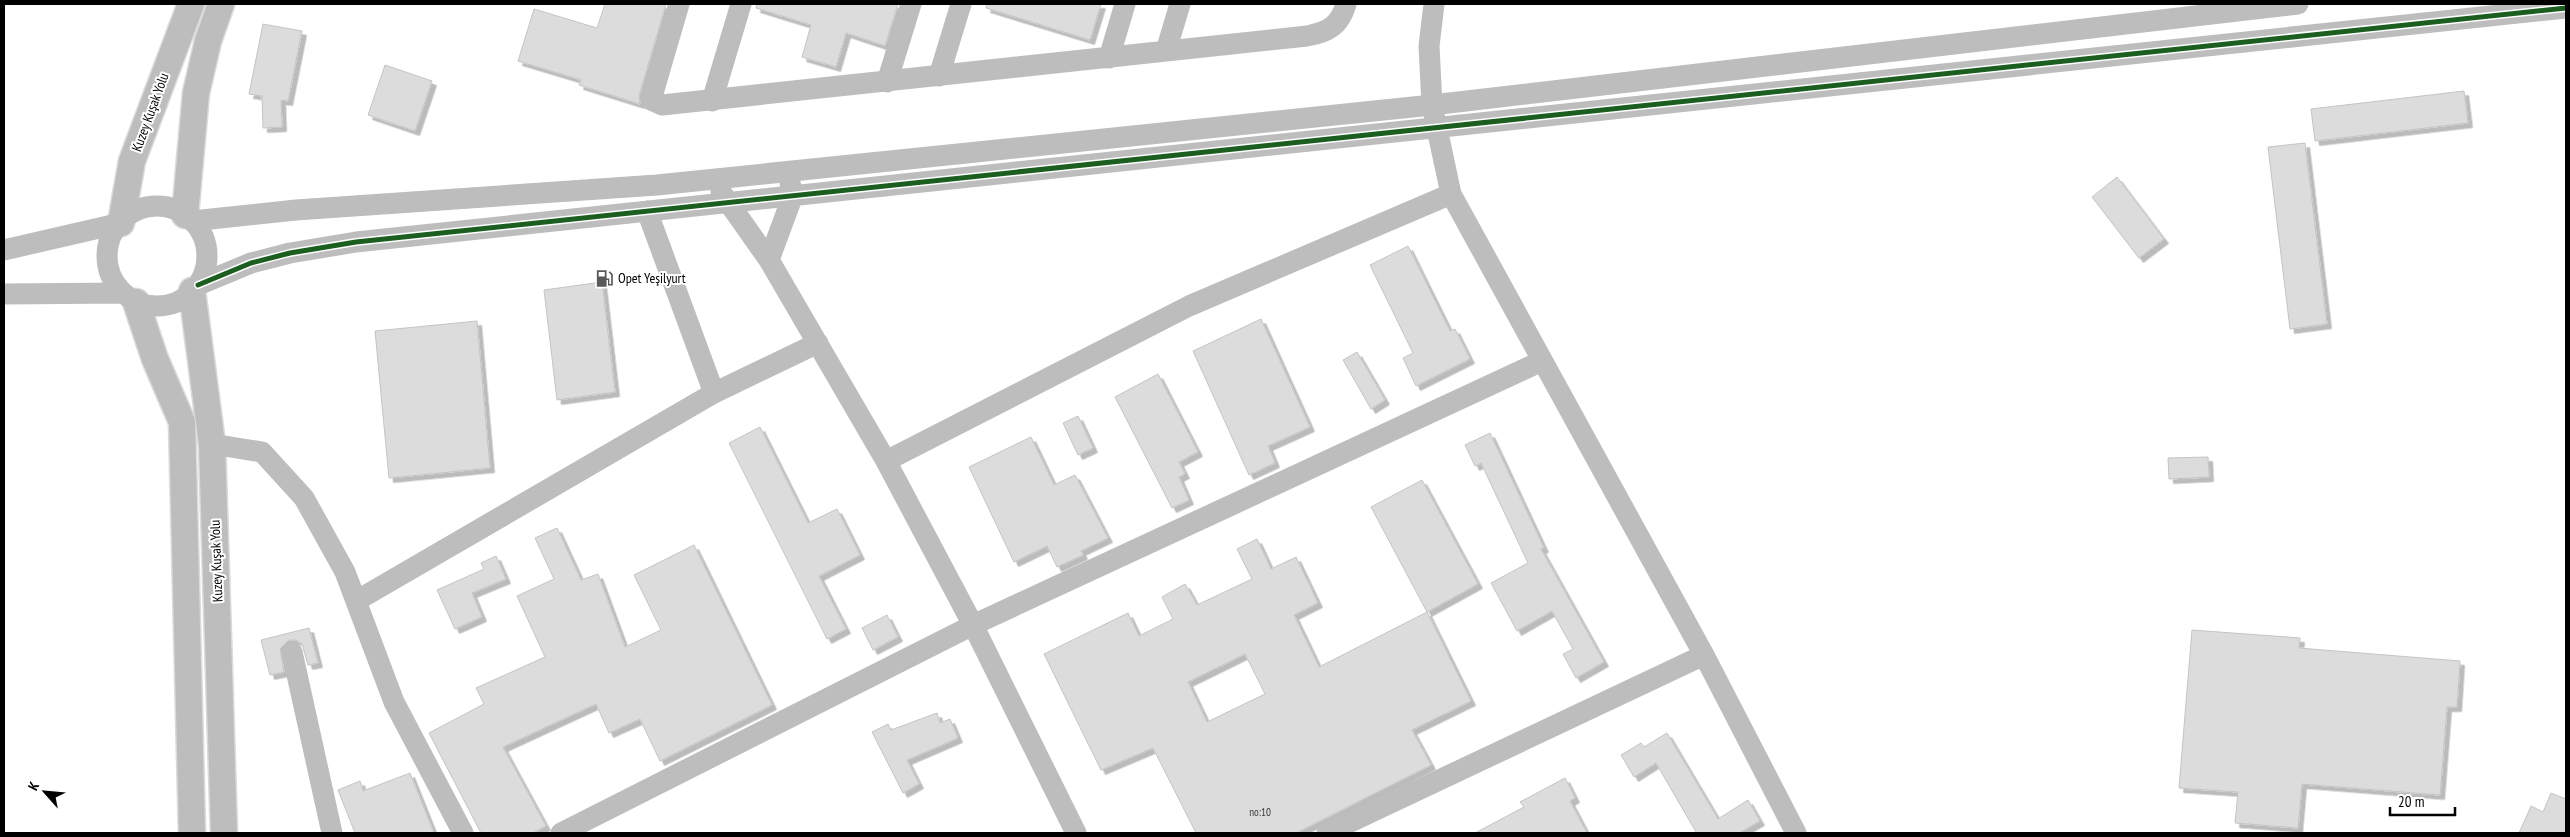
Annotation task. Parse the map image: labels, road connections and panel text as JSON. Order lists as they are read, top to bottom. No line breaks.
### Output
{"streets":{"main road":["Kuzey Kuşak Yolu"]},"places":{"fuel station":["Opet Yeşilyurt"]},"house_numbers":["no:10"],"scale_bar":"20 m","north":"top left"}
